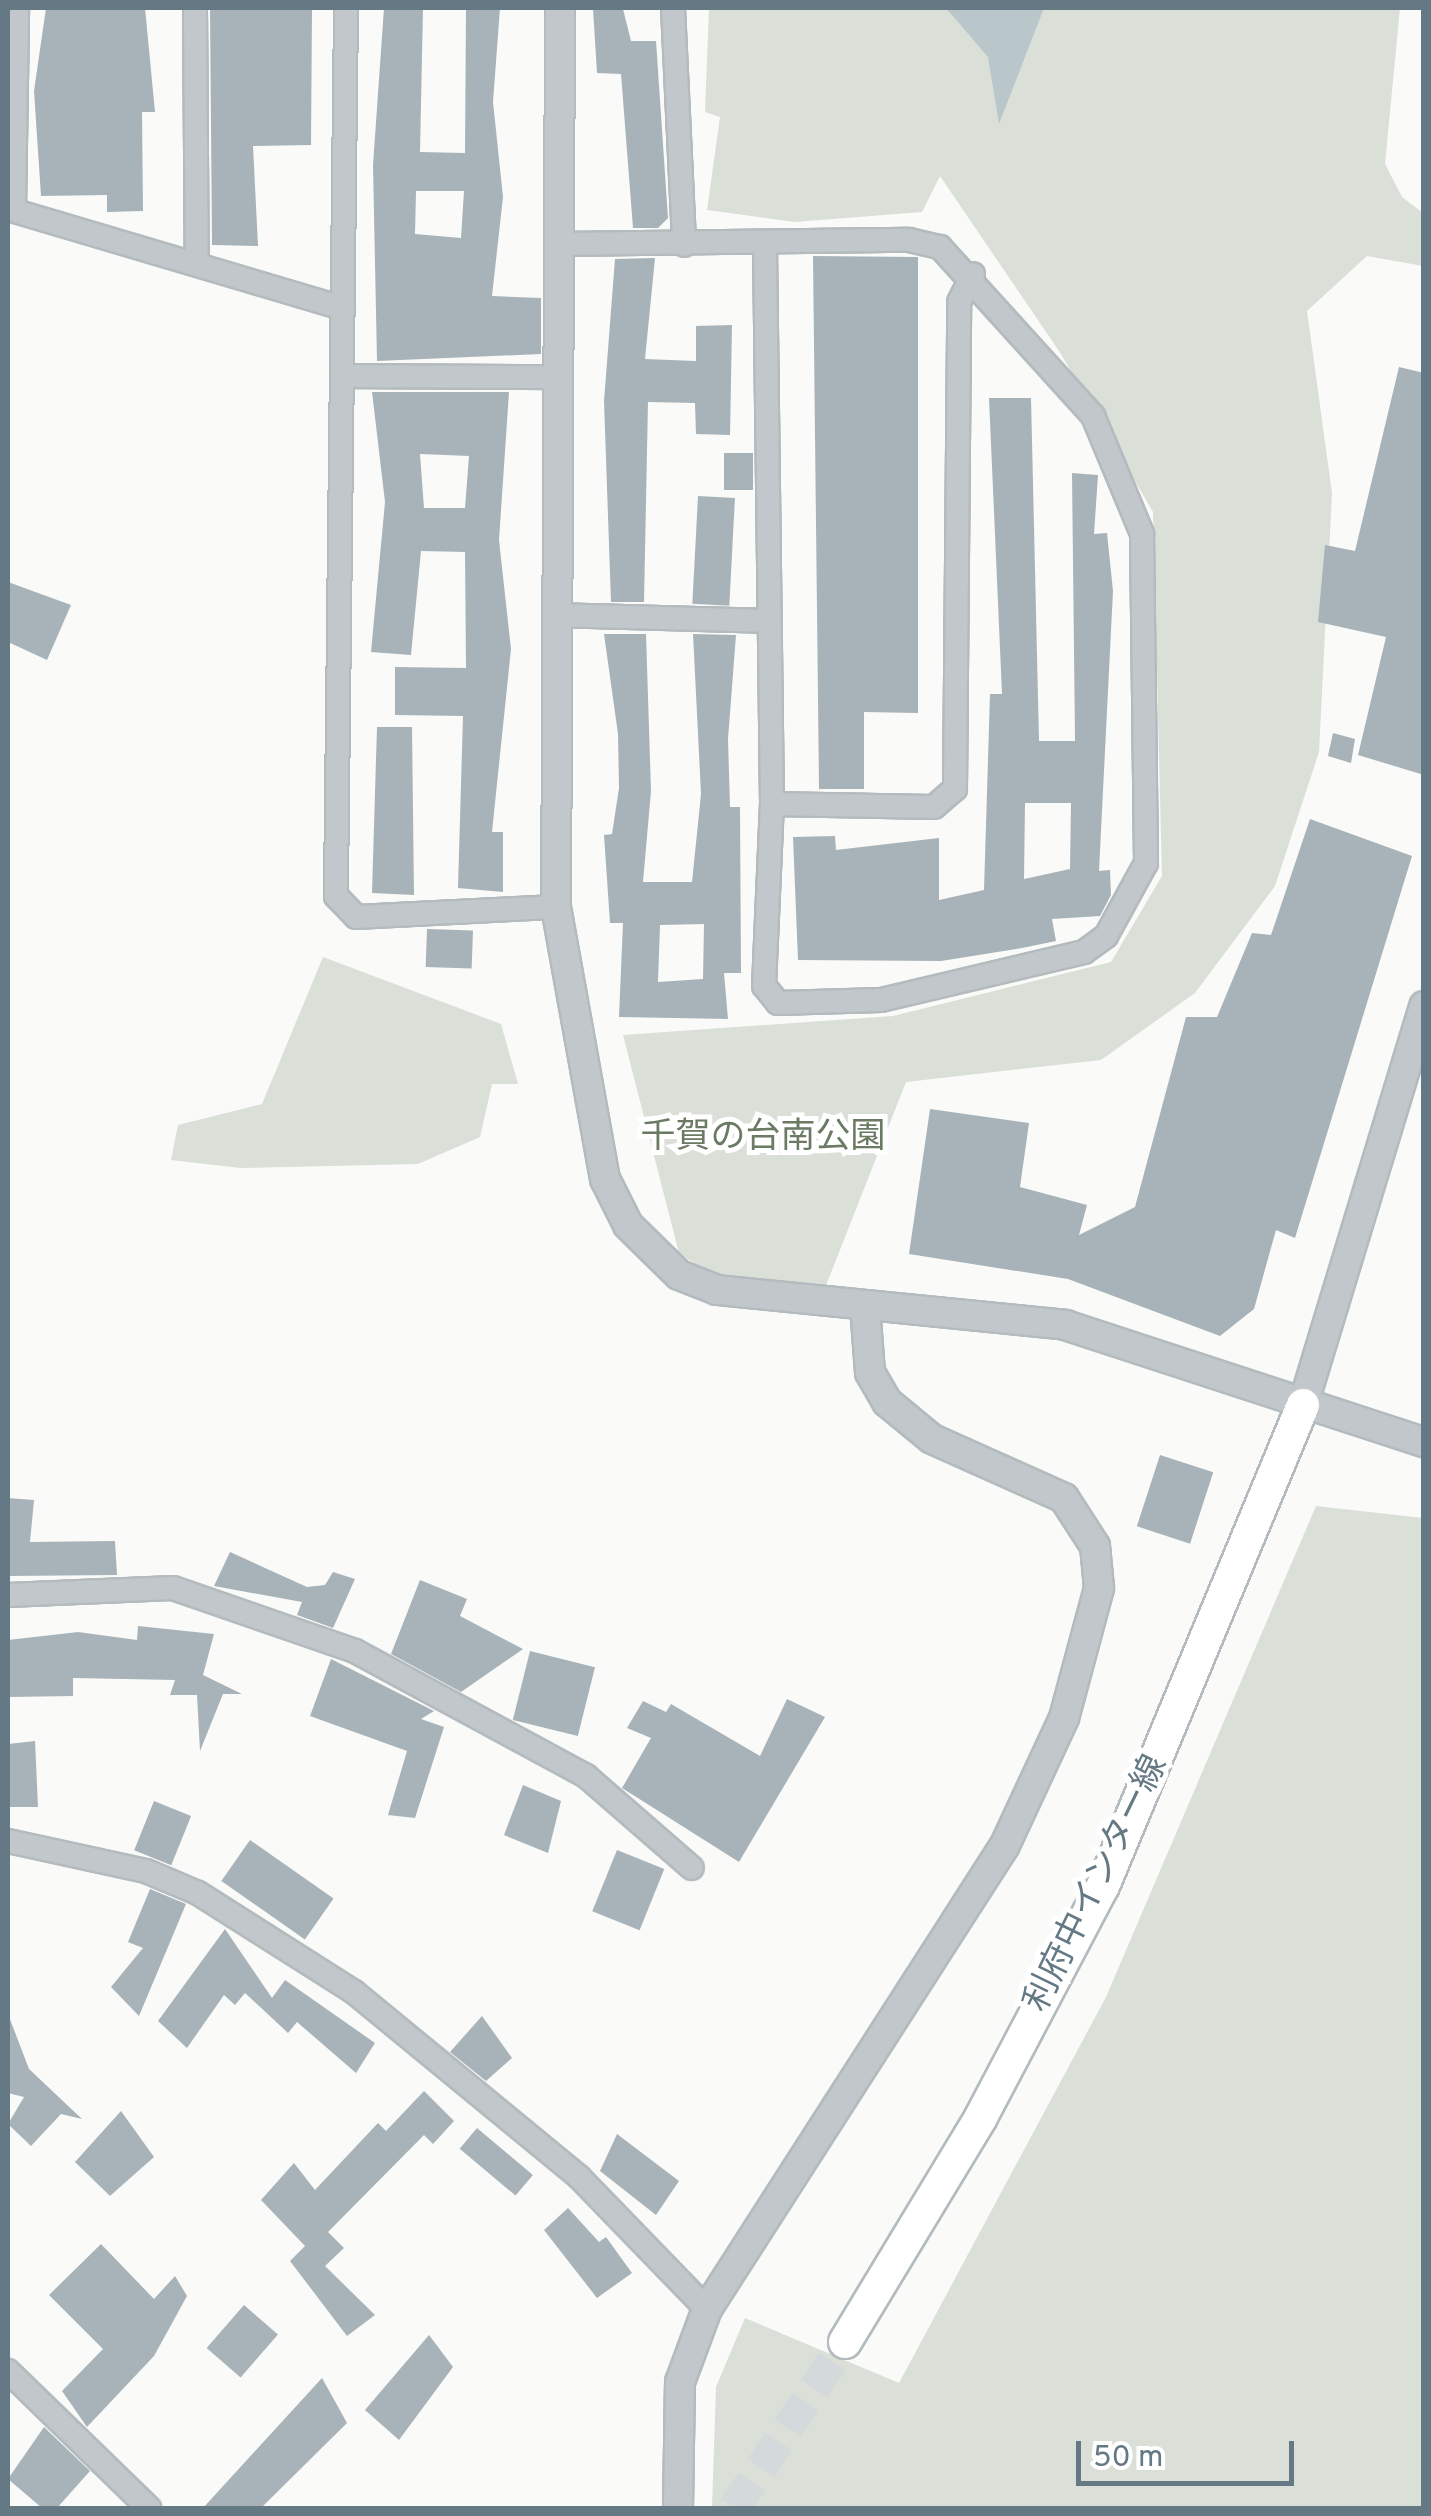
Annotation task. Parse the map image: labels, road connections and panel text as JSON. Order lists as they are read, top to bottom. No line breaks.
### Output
{"streets":{"main road":["利府中インター線"]},"parks":["千賀の台南公園"],"scale_bar":"50 m"}
